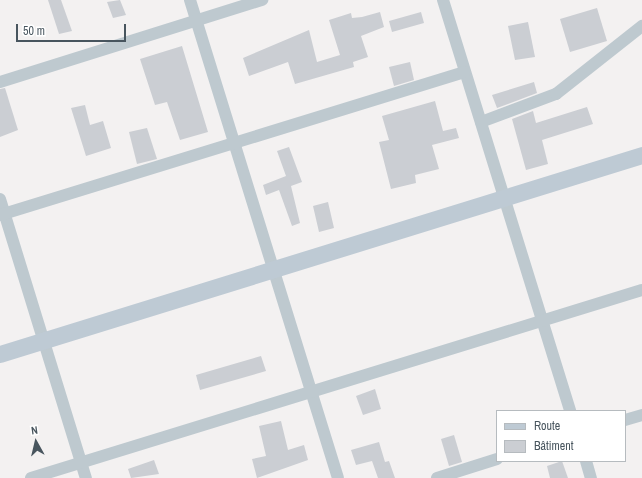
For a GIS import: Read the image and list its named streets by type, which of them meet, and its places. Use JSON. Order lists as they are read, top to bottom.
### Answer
{
  "legend": ["Route", "Bâtiment"],
  "scale_bar": "50 m",
  "north": "top"
}
